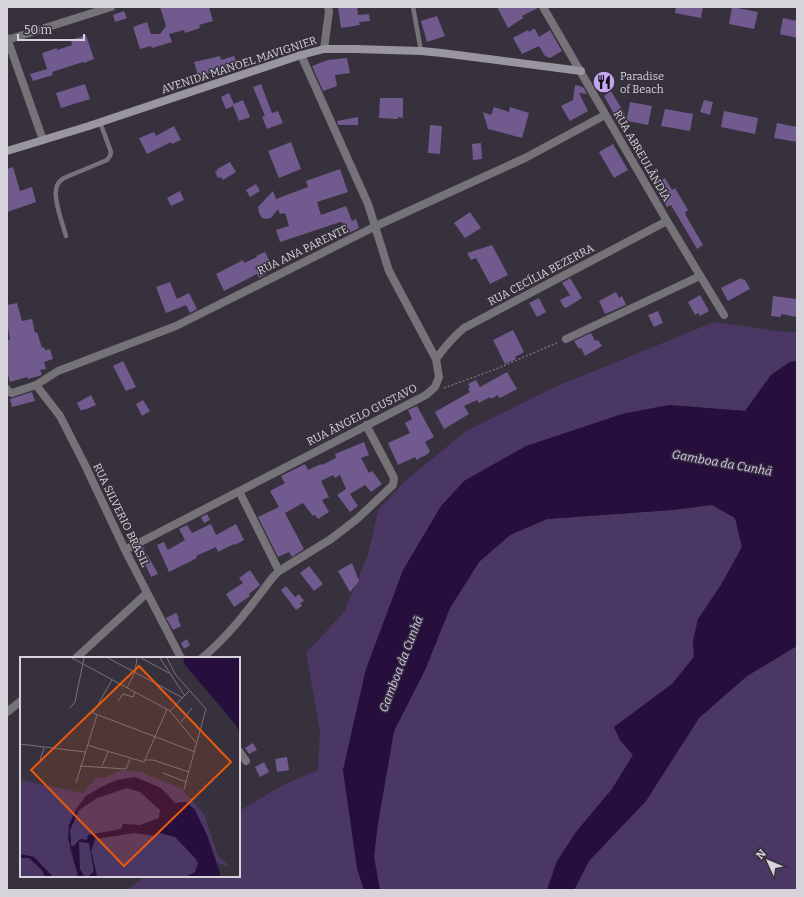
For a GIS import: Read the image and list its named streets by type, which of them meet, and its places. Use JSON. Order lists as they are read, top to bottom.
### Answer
{
  "streets": {
    "street": [
      "AVENIDA MANOEL MAVIGNIER",
      "RUA ABREULÂNDIA",
      "RUA ANA PARENTE",
      "RUA CECÍLIA BEZERRA",
      "RUA ÂNGELO GUSTAVO",
      "RUA SILVERIO BRASIL"
    ]
  },
  "crossings": [
    ["AVENIDA MANOEL MAVIGNIER", "RUA ABREULÂNDIA"],
    ["AVENIDA MANOEL MAVIGNIER", "RUA ÂNGELO GUSTAVO"],
    ["RUA ABREULÂNDIA", "RUA ANA PARENTE"],
    ["RUA ABREULÂNDIA", "RUA CECÍLIA BEZERRA"],
    ["RUA ANA PARENTE", "RUA ÂNGELO GUSTAVO"],
    ["RUA ANA PARENTE", "RUA SILVERIO BRASIL"],
    ["RUA CECÍLIA BEZERRA", "RUA ÂNGELO GUSTAVO"],
    ["RUA ÂNGELO GUSTAVO", "RUA SILVERIO BRASIL"]
  ],
  "water": ["Gamboa da Cunhã"],
  "places": {
    "restaurant": ["Paradise of Beach"]
  },
  "scale_bar": "50 m",
  "north": "top left"
}
